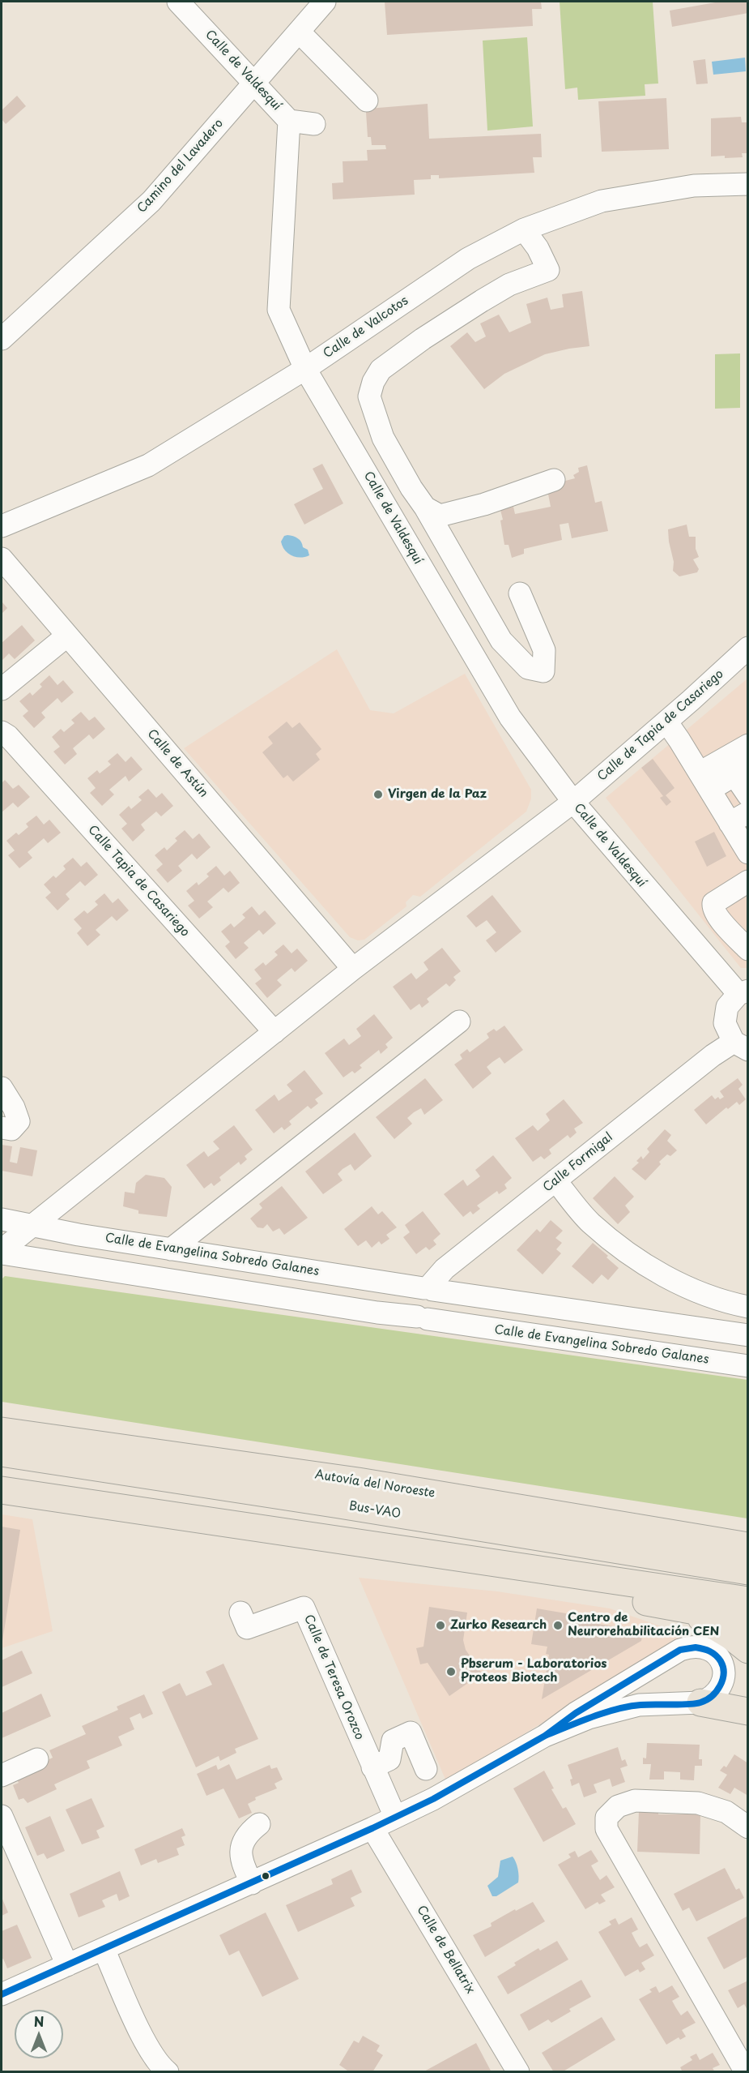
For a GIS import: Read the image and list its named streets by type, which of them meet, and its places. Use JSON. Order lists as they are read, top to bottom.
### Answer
{
  "streets": {
    "highway": ["Autovía del Noroeste", "Bus-VAO"],
    "street": [
      "Calle de Valdesquí",
      "Camino del Lavadero",
      "Calle de Valcotos",
      "Calle de Tapia de Casariego",
      "Calle de Astún",
      "Calle Tapia de Casariego",
      "Calle Formigal",
      "Calle de Evangelina Sobredo Galanes",
      "Calle de Teresa Orozco",
      "Calle de Bellatrix"
    ]
  },
  "crossings": [
    ["Calle de Valdesquí", "Camino del Lavadero"],
    ["Calle de Valdesquí", "Calle de Valcotos"],
    ["Calle de Valdesquí", "Calle de Tapia de Casariego"],
    ["Calle Formigal", "Calle de Evangelina Sobredo Galanes"]
  ],
  "places": [
    "Virgen de la Paz",
    "Zurko Research",
    "Centro de Neurorehabilitación CEN",
    "Pbserum - Laboratorios Proteos Biotech"
  ],
  "north": "top"
}
